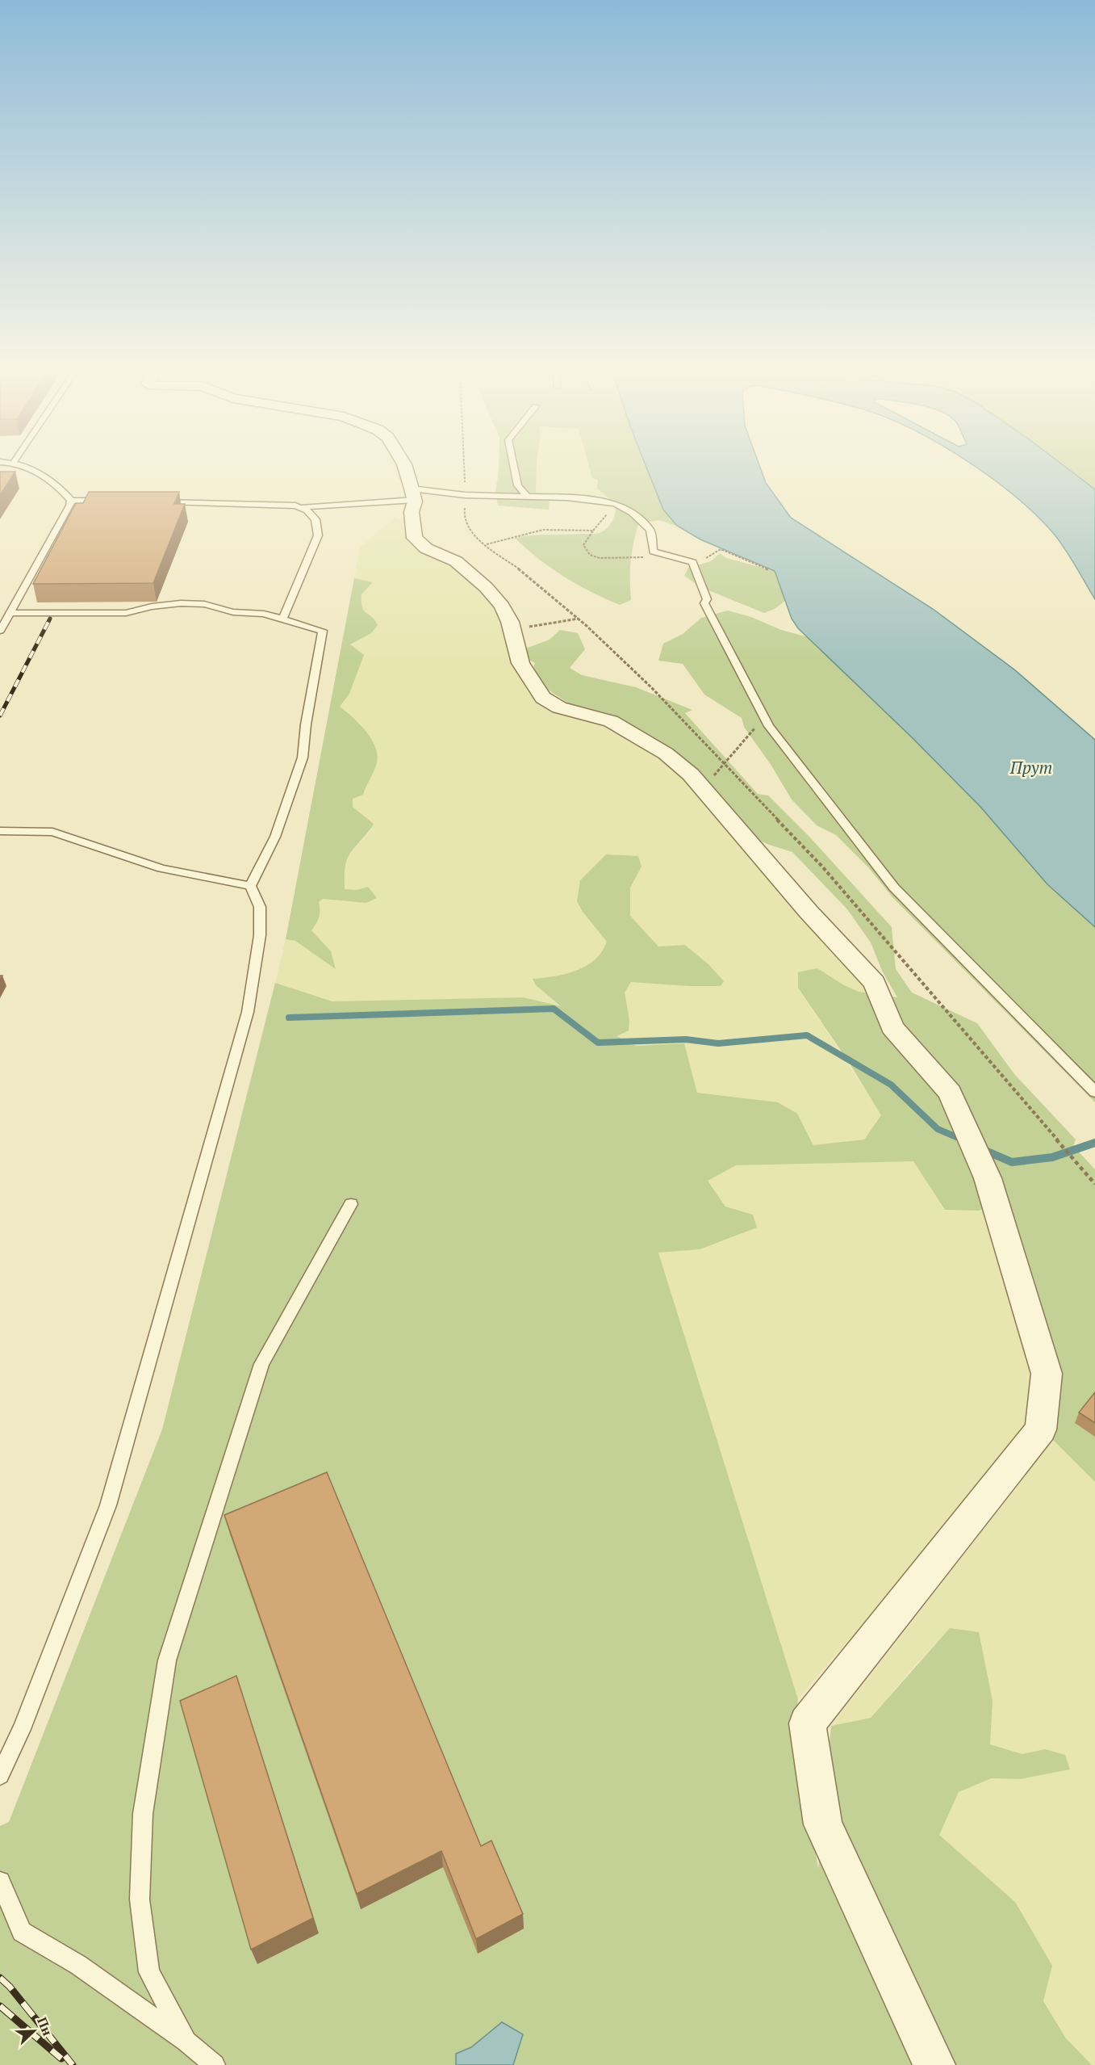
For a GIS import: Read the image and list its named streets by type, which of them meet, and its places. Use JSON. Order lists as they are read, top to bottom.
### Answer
{
  "water": ["Прут"],
  "north": "top right"
}
